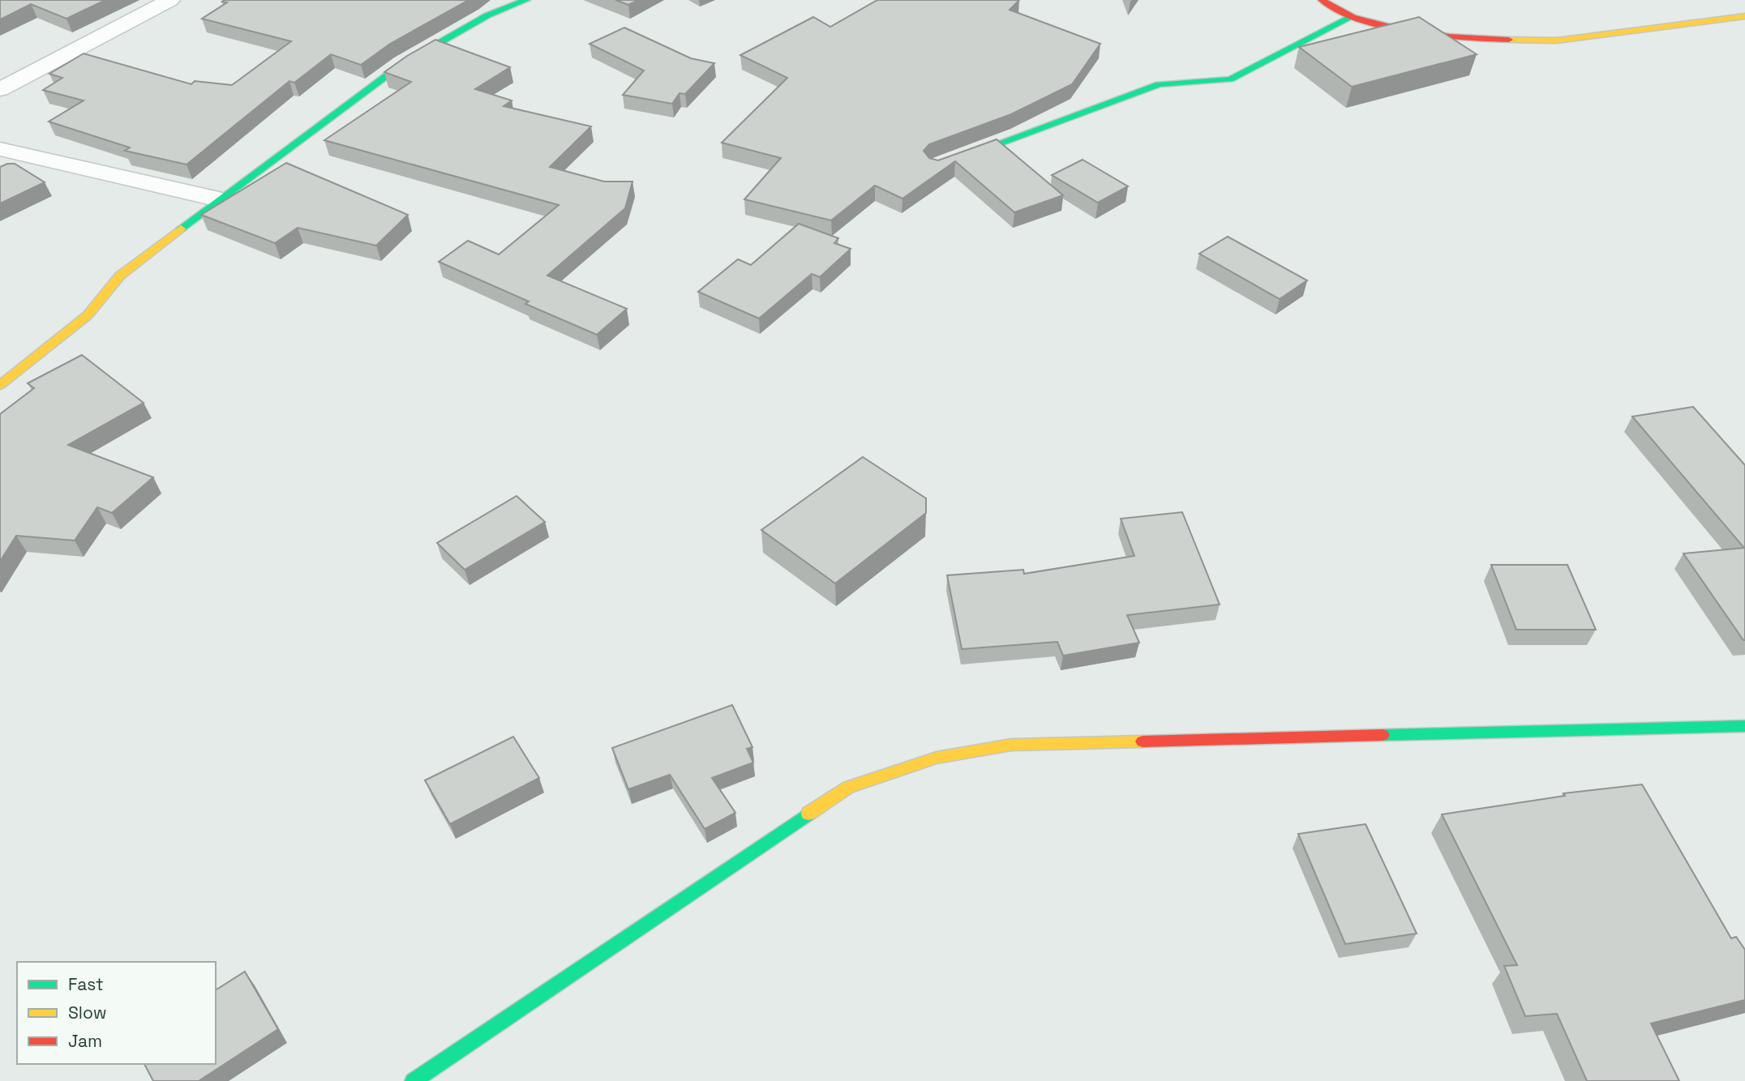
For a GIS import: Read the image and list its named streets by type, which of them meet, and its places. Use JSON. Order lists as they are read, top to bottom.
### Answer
{
  "legend": ["Fast", "Slow", "Jam"]
}
